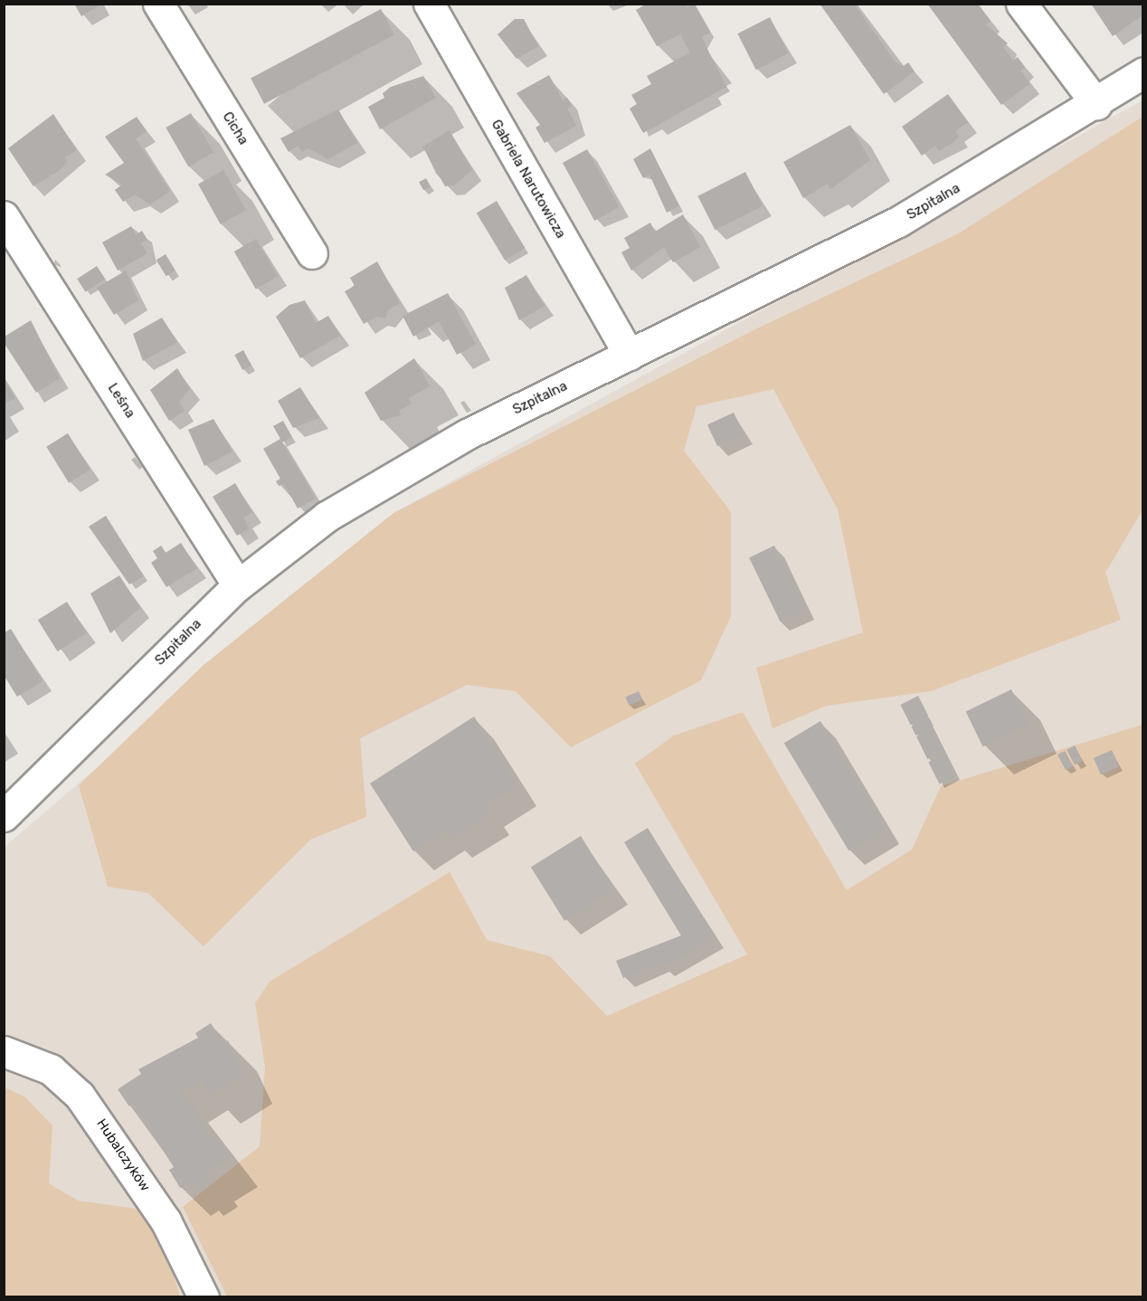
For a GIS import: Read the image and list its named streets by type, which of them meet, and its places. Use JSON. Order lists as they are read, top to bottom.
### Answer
{
  "streets": {
    "street": [
      "Cicha",
      "Gabriela Narutowicza",
      "Szpitalna",
      "Leśna",
      "Hubalczyków"
    ]
  },
  "crossings": [
    ["Gabriela Narutowicza", "Szpitalna"],
    ["Szpitalna", "Leśna"]
  ]
}
